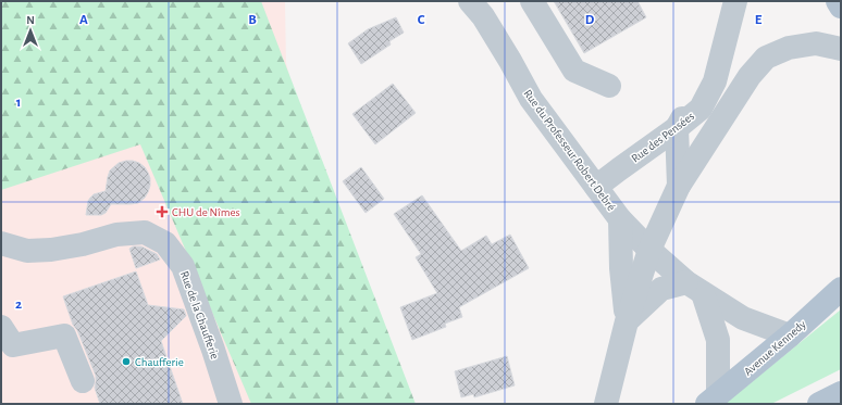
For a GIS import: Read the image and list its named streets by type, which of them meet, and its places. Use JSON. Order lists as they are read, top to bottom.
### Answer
{
  "streets": {
    "main road": ["Avenue Kennedy"],
    "street": ["Rue des Pensées", "Rue du Professeur Robert Debré", "Rue de la Chaufferie"]
  },
  "crossings": [
    ["Rue des Pensées", "Rue du Professeur Robert Debré"],
    ["Rue du Professeur Robert Debré", "Avenue Kennedy"]
  ],
  "places": {
    "health": ["CHU de Nîmes"],
    "other": ["Chaufferie"]
  },
  "north": "top",
  "grid": {
    "columns": [
      "A",
      "B",
      "C",
      "D",
      "E"
    ],
    "rows": ["1", "2"]
  }
}
